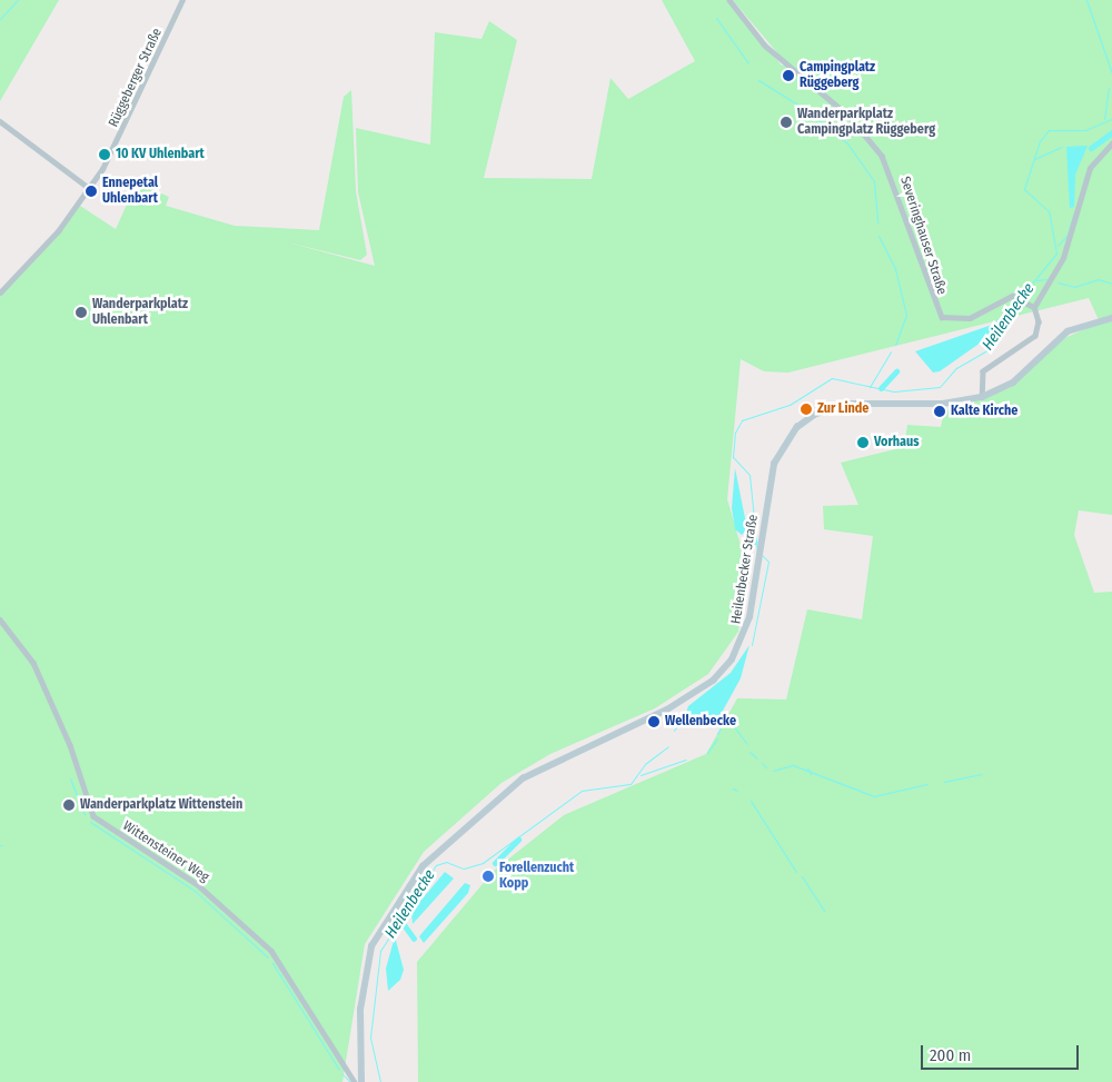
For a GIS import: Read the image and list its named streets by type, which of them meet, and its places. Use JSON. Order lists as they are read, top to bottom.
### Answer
{
  "streets": {
    "main road": ["Heilenbecker Straße"],
    "street": ["Rüggeberger Straße", "Severinghauser Straße", "Wittensteiner Weg"]
  },
  "water": ["Heilenbecke"],
  "places": [
    "Campingplatz Rüggeberg",
    "Wanderparkplatz Campingplatz Rüggeberg",
    "10 KV Uhlenbart",
    "Ennepetal Uhlenbart",
    "Wanderparkplatz Uhlenbart",
    "Zur Linde",
    "Kalte Kirche",
    "Vorhaus",
    "Wellenbecke",
    "Wanderparkplatz Wittenstein",
    "Forellenzucht Kopp"
  ],
  "scale_bar": "200 m"
}
